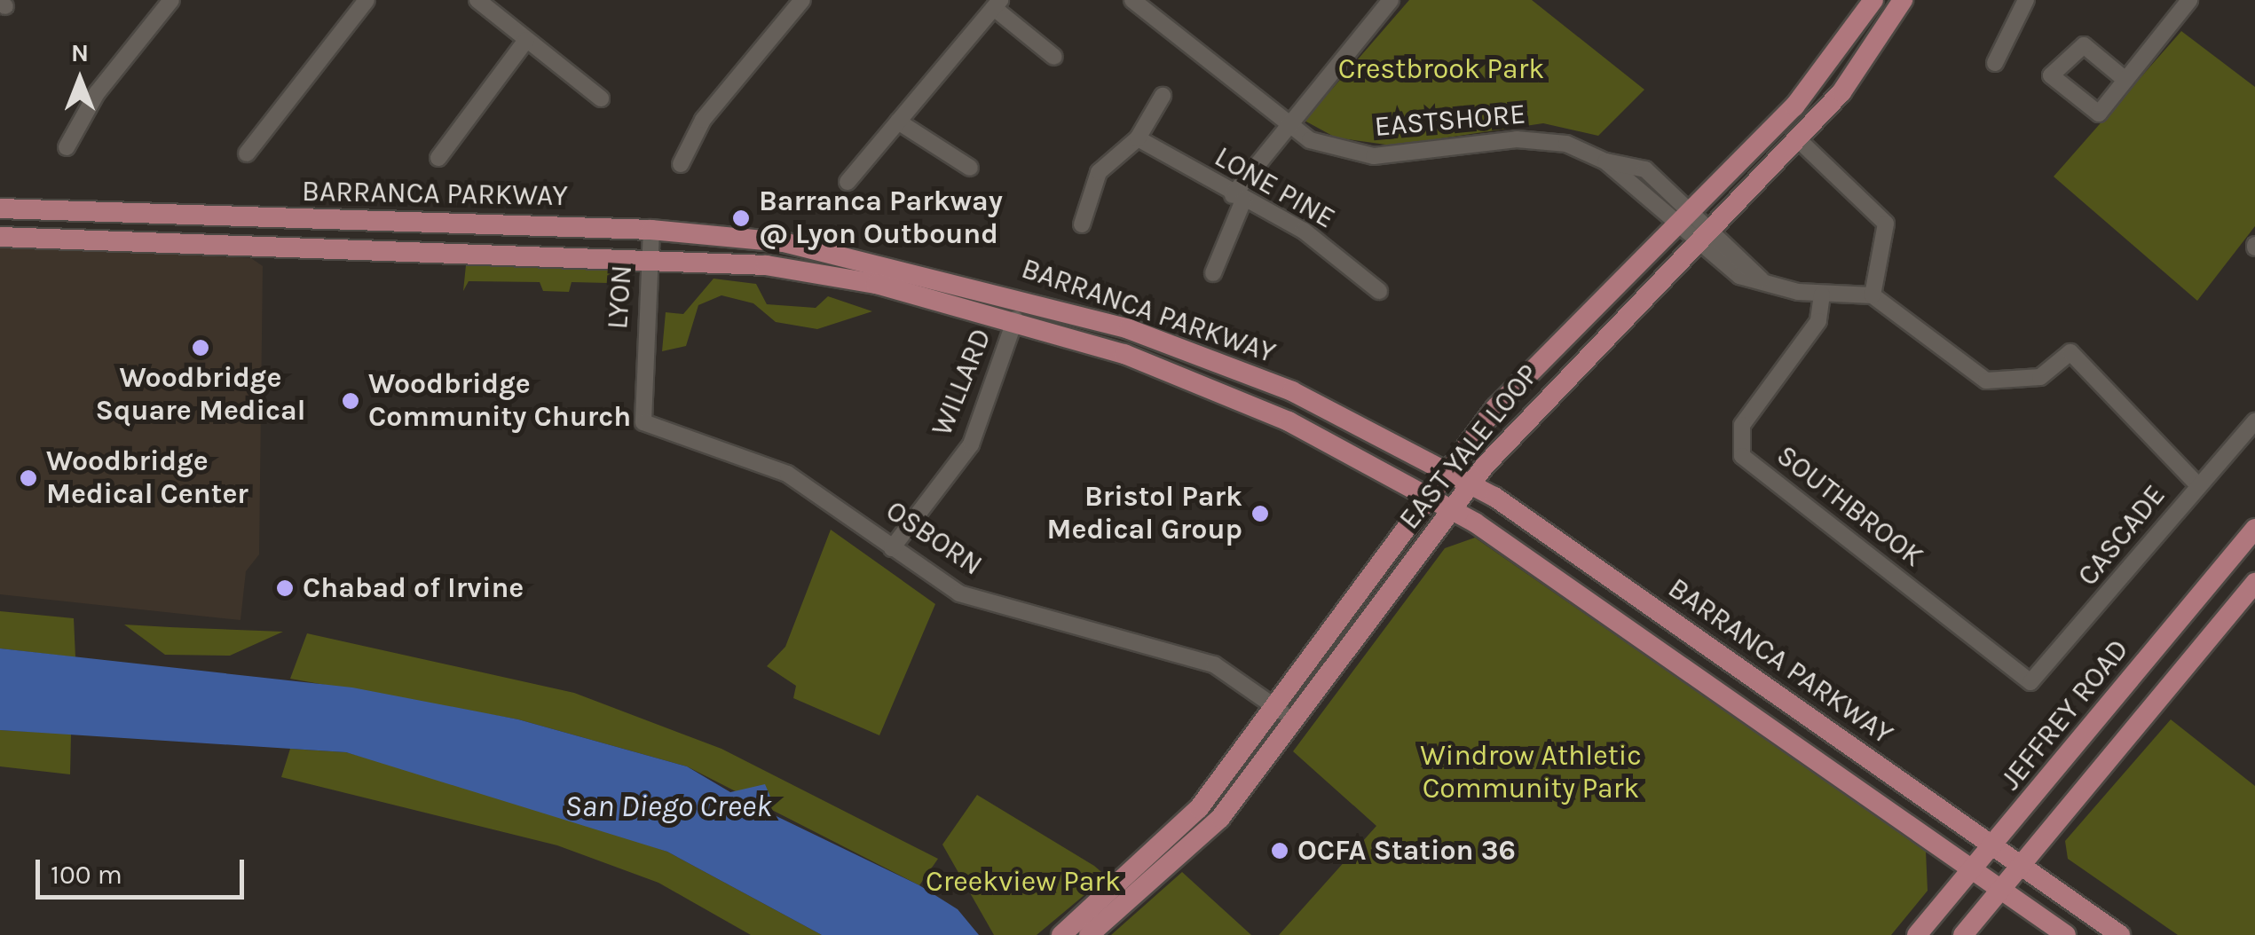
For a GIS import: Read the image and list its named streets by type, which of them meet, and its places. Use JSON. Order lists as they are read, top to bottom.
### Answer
{
  "streets": {
    "main road": ["BARRANCA PARKWAY", "EAST YALE LOOP", "JEFFREY ROAD"],
    "street": [
      "EASTSHORE",
      "LONE PINE",
      "LYON",
      "WILLARD",
      "SOUTHBROOK",
      "CASCADE",
      "OSBORN"
    ]
  },
  "crossings": [
    ["EASTSHORE", "EAST YALE LOOP"],
    ["EASTSHORE", "SOUTHBROOK"],
    ["BARRANCA PARKWAY", "LYON"],
    ["BARRANCA PARKWAY", "WILLARD"],
    ["BARRANCA PARKWAY", "EAST YALE LOOP"],
    ["BARRANCA PARKWAY", "JEFFREY ROAD"],
    ["LYON", "OSBORN"],
    ["WILLARD", "OSBORN"],
    ["EAST YALE LOOP", "OSBORN"],
    ["SOUTHBROOK", "CASCADE"]
  ],
  "water": ["San Diego Creek"],
  "parks": ["Crestbrook Park", "Windrow Athletic Community Park", "Creekview Park"],
  "places": [
    "Barranca Parkway @ Lyon Outbound",
    "Woodbridge Square Medical",
    "Woodbridge Community Church",
    "Woodbridge Medical Center",
    "Bristol Park Medical Group",
    "Chabad of Irvine",
    "OCFA Station 36"
  ],
  "scale_bar": "100 m",
  "north": "top"
}
